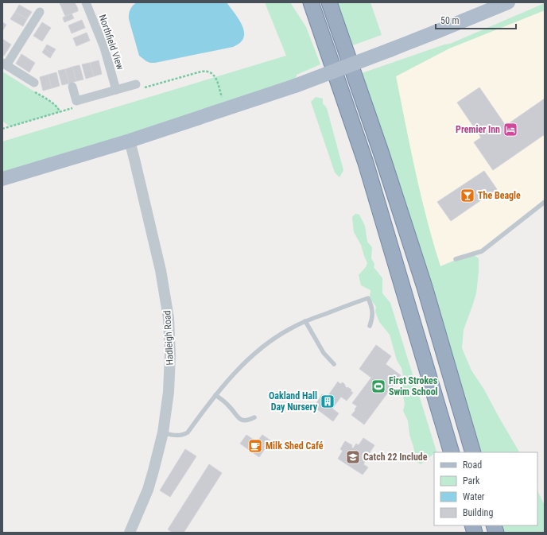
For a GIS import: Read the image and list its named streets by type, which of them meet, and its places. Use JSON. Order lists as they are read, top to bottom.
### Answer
{
  "streets": {
    "street": ["Northfield View", "Hadleigh Road"]
  },
  "places": {
    "hotel": ["Premier Inn"],
    "bar": ["The Beagle"],
    "sports": ["First Strokes Swim School"],
    "building": ["Oakland Hall Day Nursery"],
    "cafe": ["Milk Shed Café"],
    "school or university": ["Catch 22 Include"]
  },
  "legend": [
    "Road",
    "Park",
    "Water",
    "Building"
  ],
  "scale_bar": "50 m"
}
